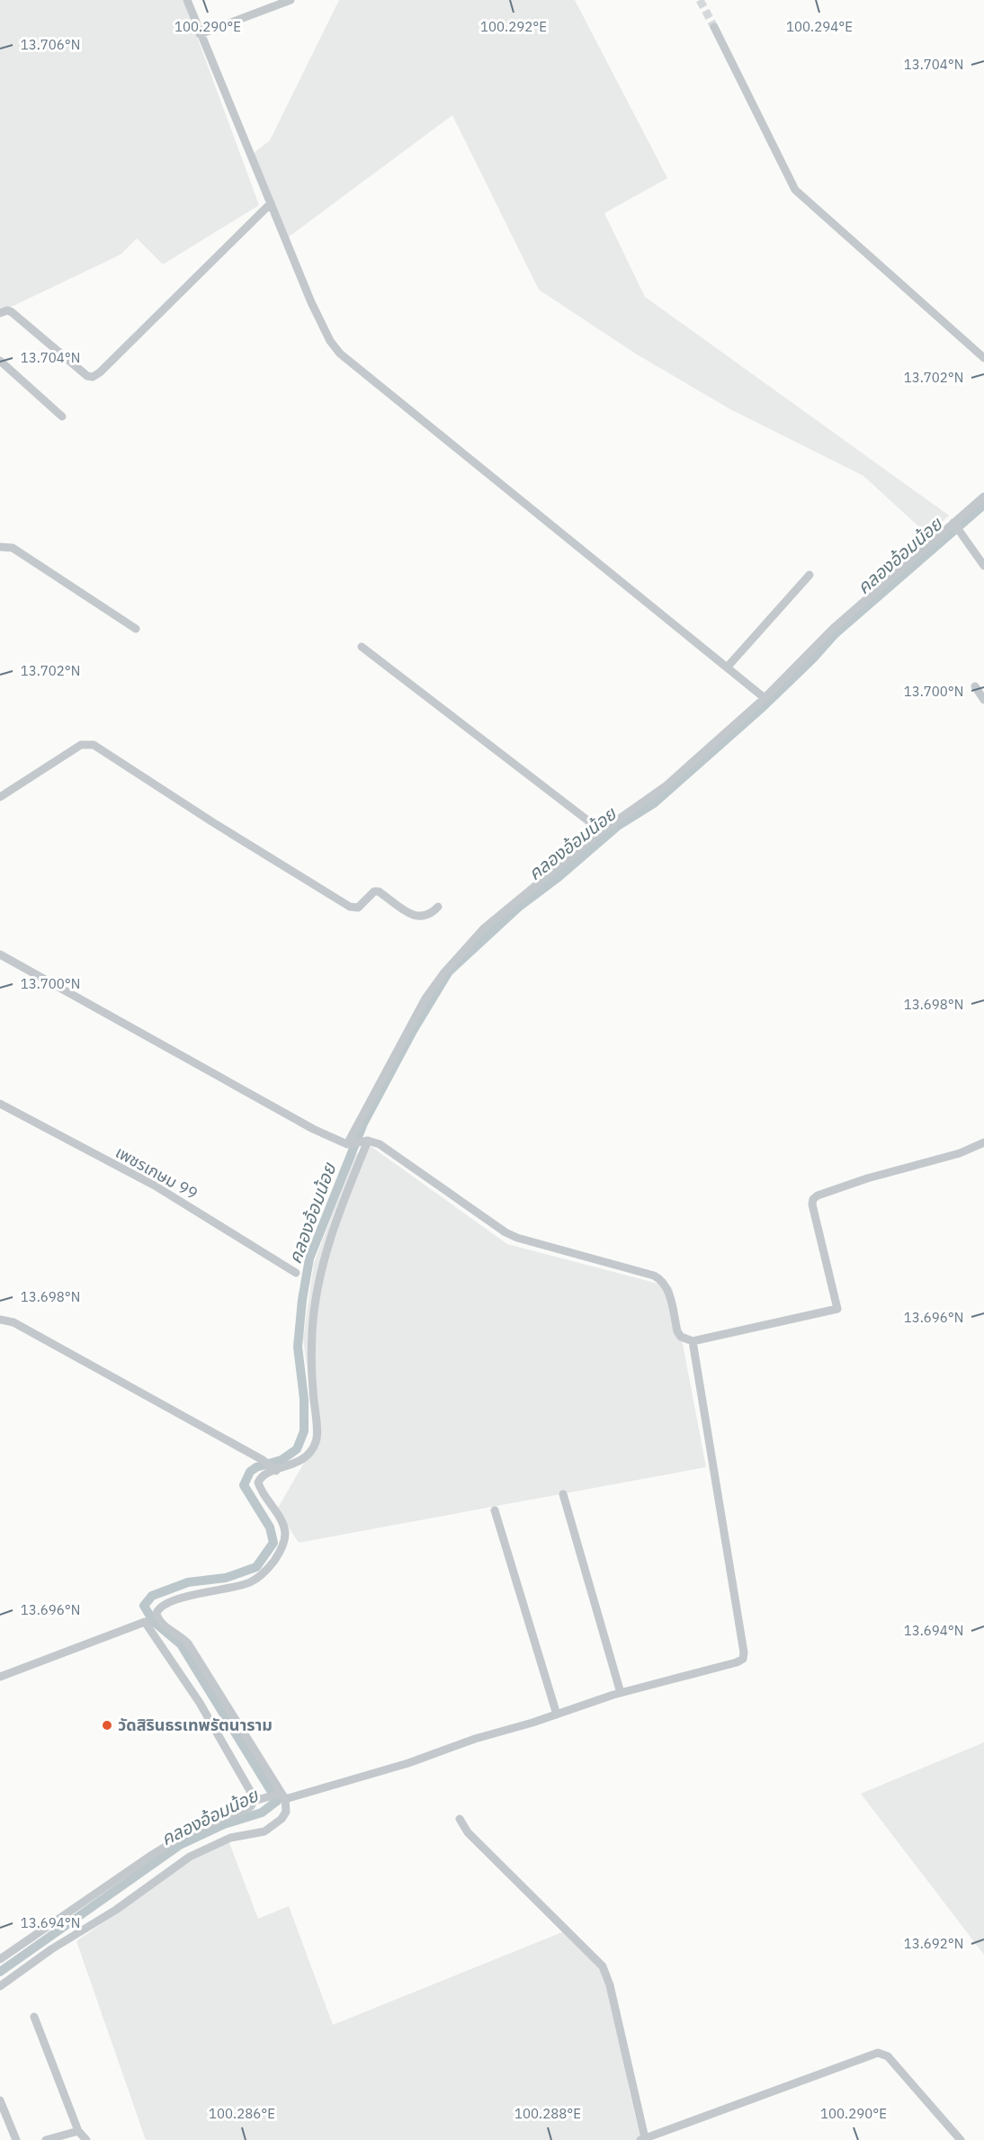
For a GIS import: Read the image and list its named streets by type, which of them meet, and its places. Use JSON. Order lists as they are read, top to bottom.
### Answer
{
  "streets": {
    "street": ["เพชรเกษม 99"]
  },
  "water": ["คลองอ้อมน้อย"],
  "places": ["วัดสิรินธรเทพรัตนาราม"],
  "coordinates": [
    "100.290°E",
    "100.292°E",
    "100.294°E",
    "13.706°N",
    "13.704°N",
    "13.702°N",
    "13.700°N",
    "13.698°N",
    "13.696°N",
    "13.694°N",
    "13.692°N",
    "100.286°E",
    "100.288°E"
  ]
}
